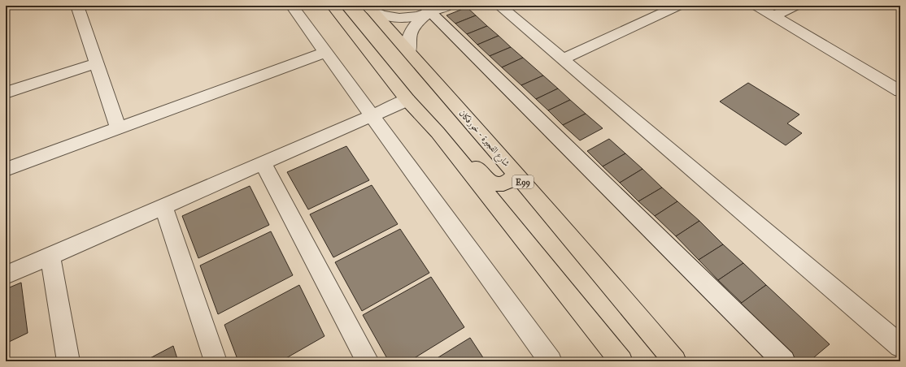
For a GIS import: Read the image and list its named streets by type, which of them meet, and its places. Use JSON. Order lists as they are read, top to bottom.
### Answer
{
  "streets": {
    "highway": ["شارع الفجيرة - خورفكان", "E99"]
  }
}
